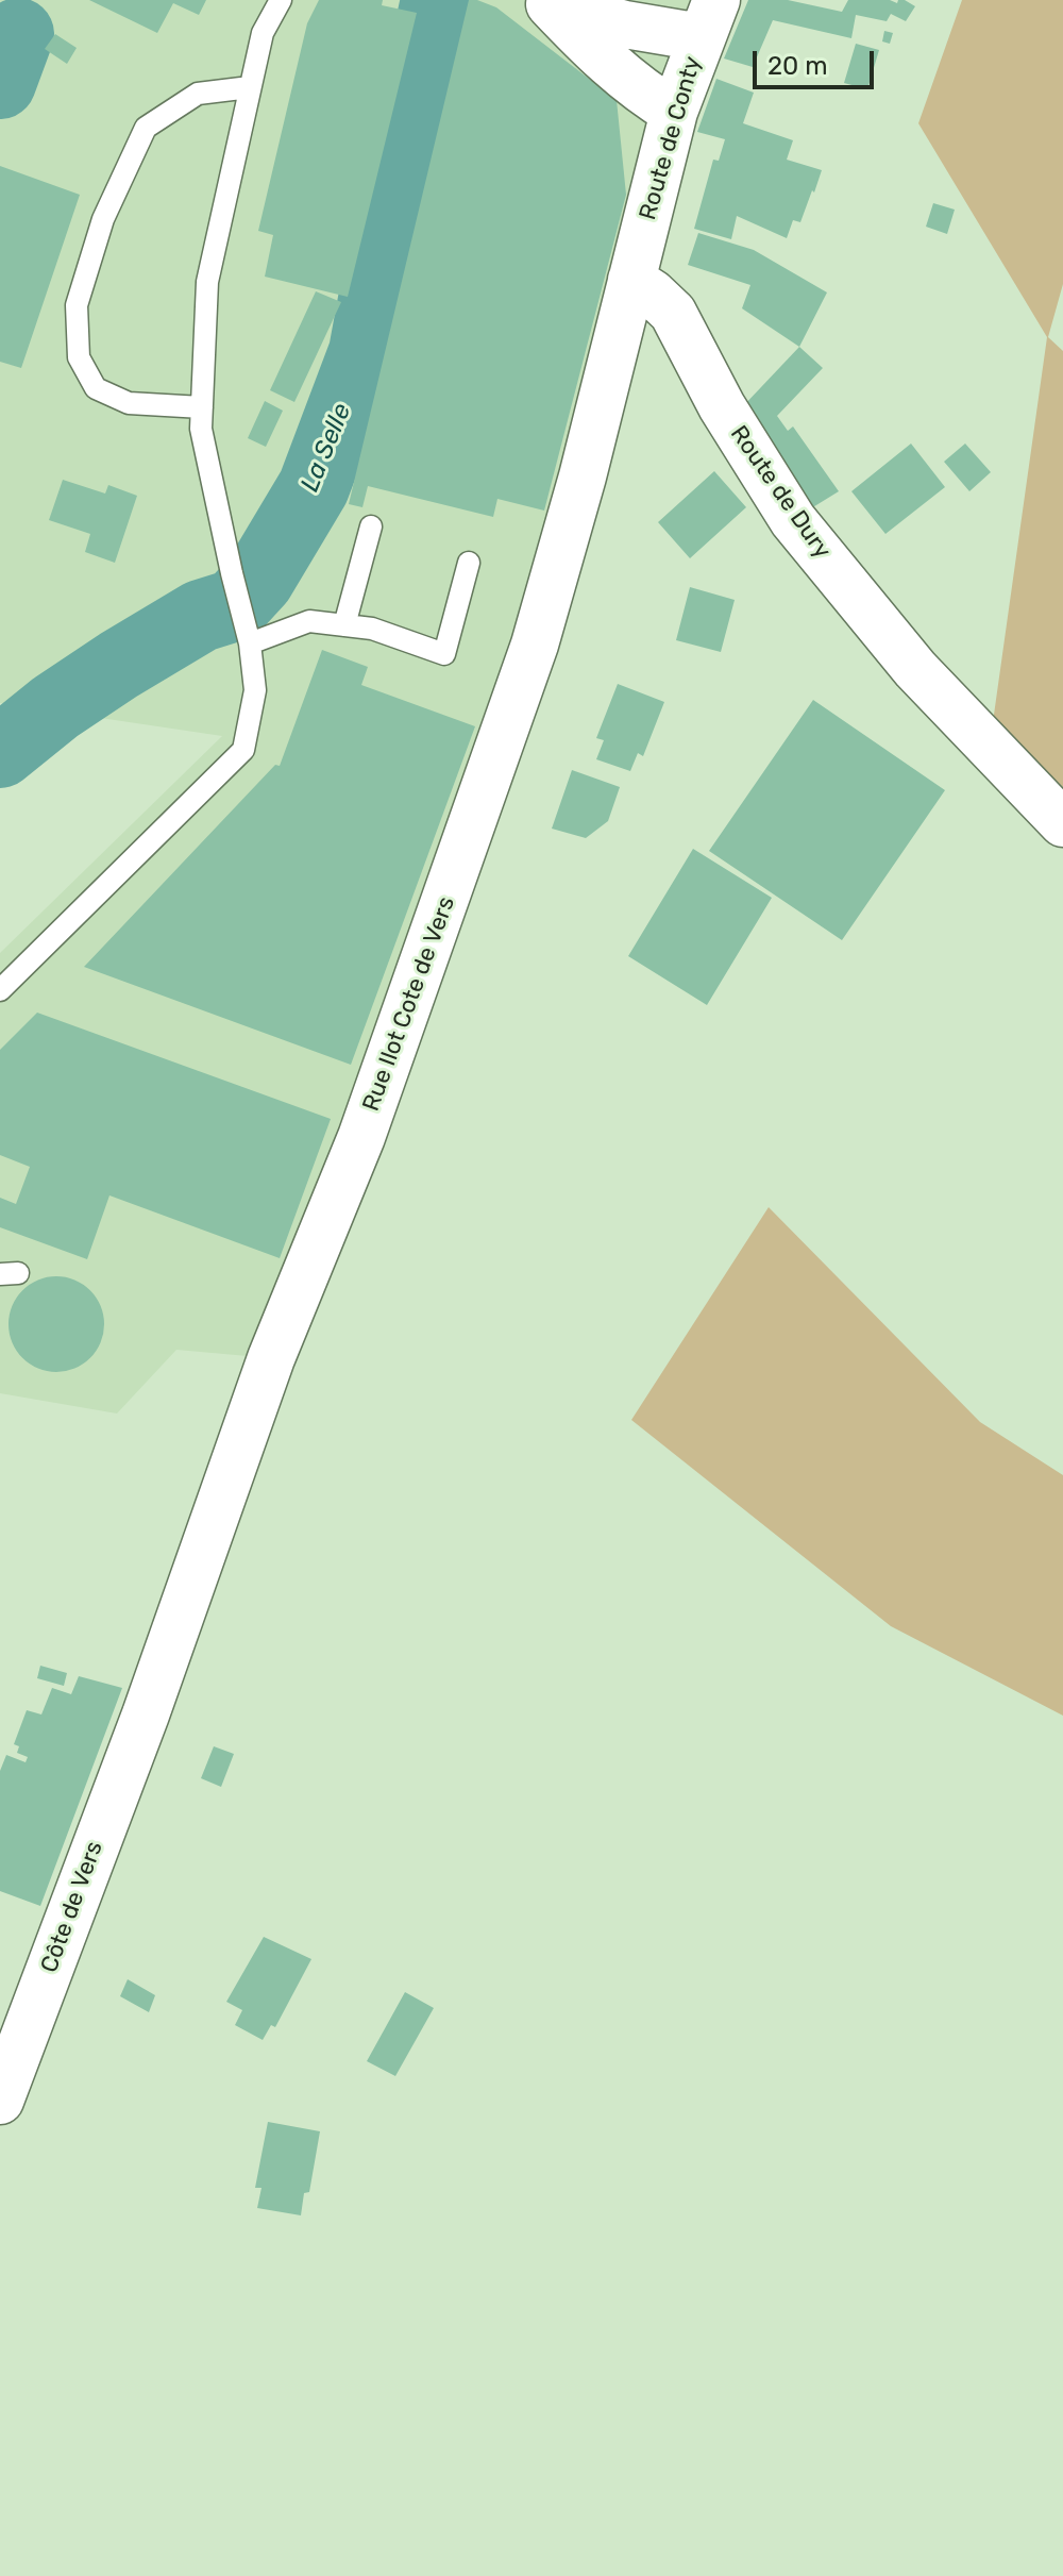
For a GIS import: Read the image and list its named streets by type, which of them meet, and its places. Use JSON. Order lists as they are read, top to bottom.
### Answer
{
  "streets": {
    "street": [
      "Route de Conty",
      "Route de Dury",
      "Rue Ilot Cote de Vers",
      "Côte de Vers"
    ]
  },
  "crossings": [
    ["Route de Conty", "Route de Dury"],
    ["Route de Conty", "Rue Ilot Cote de Vers"],
    ["Route de Dury", "Rue Ilot Cote de Vers"],
    ["Rue Ilot Cote de Vers", "Côte de Vers"]
  ],
  "water": ["La Selle"],
  "scale_bar": "20 m"
}
